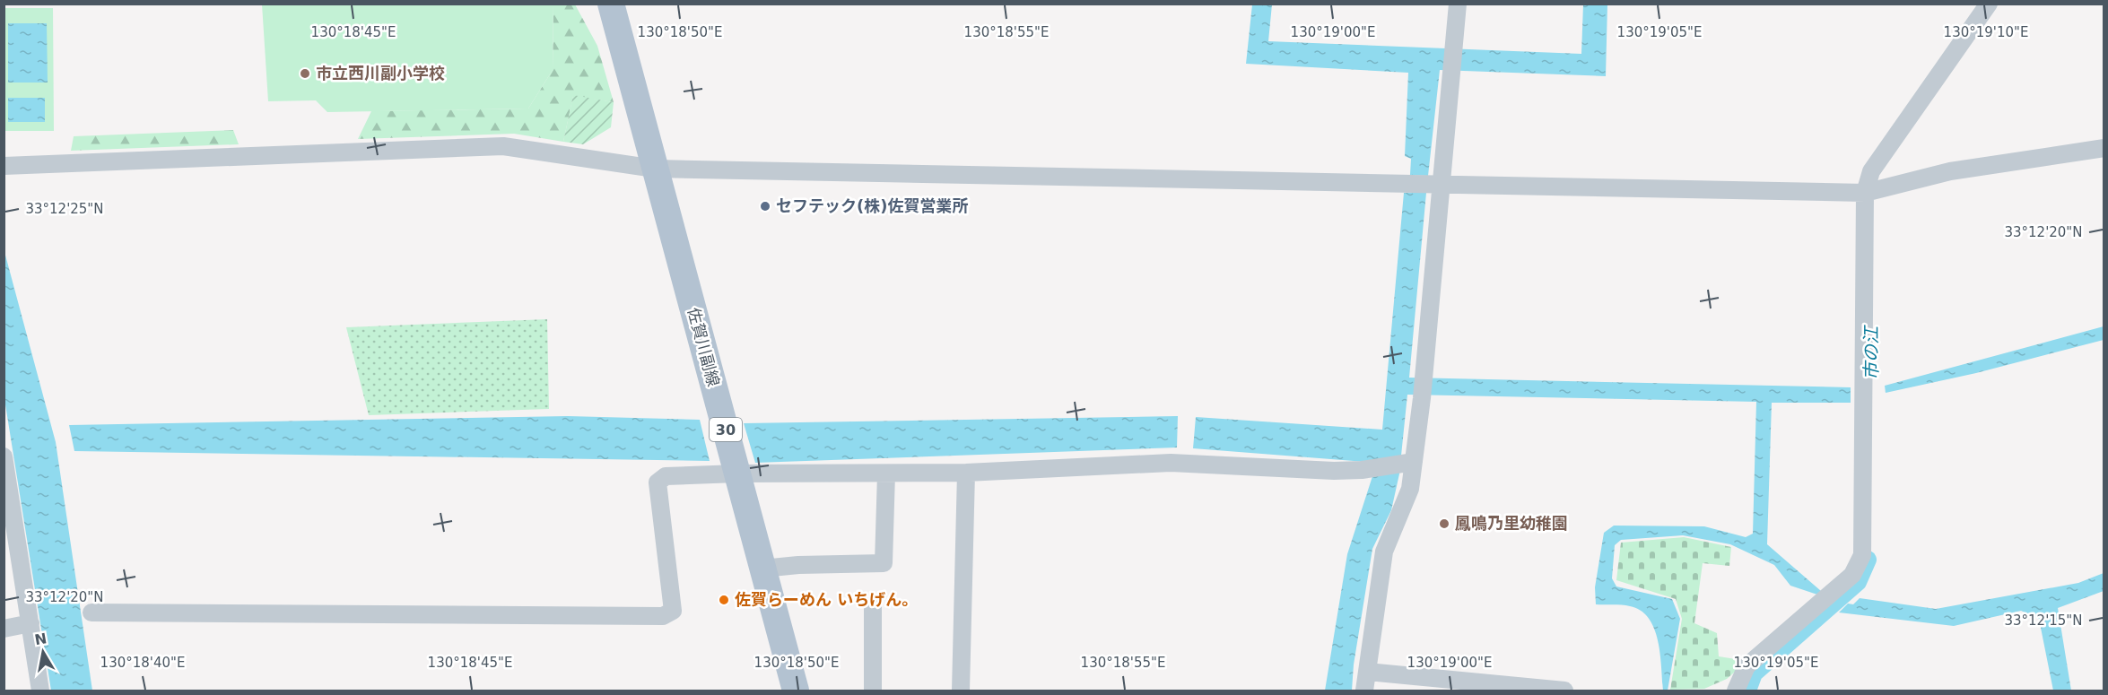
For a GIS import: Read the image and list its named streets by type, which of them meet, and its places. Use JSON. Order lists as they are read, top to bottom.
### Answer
{
  "streets": {
    "main road": ["佐賀川副線", "30"]
  },
  "water": ["市の江"],
  "places": [
    "市立西川副小学校",
    "セフテック(株)佐賀営業所",
    "鳳鳴乃里幼稚園",
    "佐賀らーめん いちげん。"
  ],
  "north": "top",
  "coordinates": [
    "130°18'45\"E",
    "130°18'50\"E",
    "130°18'55\"E",
    "130°19'00\"E",
    "130°19'05\"E",
    "130°19'10\"E",
    "33°12'25\"N",
    "33°12'20\"N",
    "33°12'15\"N",
    "130°18'40\"E"
  ]
}
